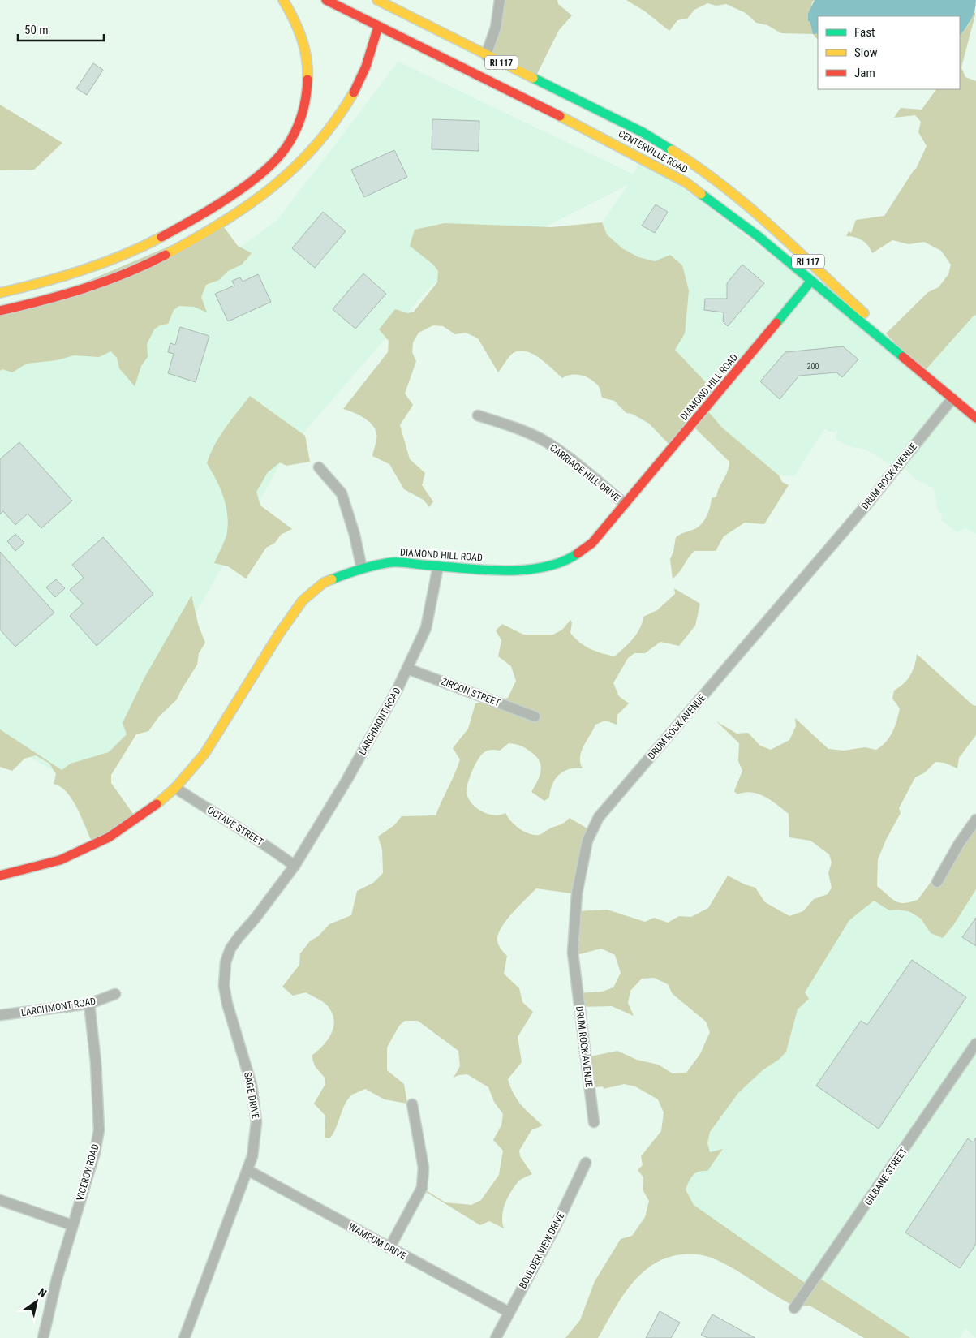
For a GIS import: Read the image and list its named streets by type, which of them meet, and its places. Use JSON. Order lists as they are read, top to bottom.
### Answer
{
  "streets": {
    "main road": ["RI 117", "CENTERVILLE ROAD", "DIAMOND HILL ROAD"],
    "street": [
      "CARRIAGE HILL DRIVE",
      "DRUM ROCK AVENUE",
      "ZIRCON STREET",
      "LARCHMONT ROAD",
      "OCTAVE STREET",
      "SAGE DRIVE",
      "VICEROY ROAD",
      "GILBANE STREET",
      "WAMPUM DRIVE",
      "BOULDER VIEW DRIVE"
    ]
  },
  "crossings": [
    ["CENTERVILLE ROAD", "DIAMOND HILL ROAD"],
    ["CENTERVILLE ROAD", "DRUM ROCK AVENUE"],
    ["DIAMOND HILL ROAD", "CARRIAGE HILL DRIVE"],
    ["DIAMOND HILL ROAD", "LARCHMONT ROAD"],
    ["DIAMOND HILL ROAD", "OCTAVE STREET"],
    ["ZIRCON STREET", "LARCHMONT ROAD"],
    ["LARCHMONT ROAD", "OCTAVE STREET"],
    ["LARCHMONT ROAD", "SAGE DRIVE"],
    ["LARCHMONT ROAD", "VICEROY ROAD"],
    ["OCTAVE STREET", "SAGE DRIVE"],
    ["SAGE DRIVE", "WAMPUM DRIVE"],
    ["WAMPUM DRIVE", "BOULDER VIEW DRIVE"]
  ],
  "house_numbers": ["200"],
  "legend": ["Fast", "Slow", "Jam"],
  "scale_bar": "50 m",
  "north": "top right"
}
